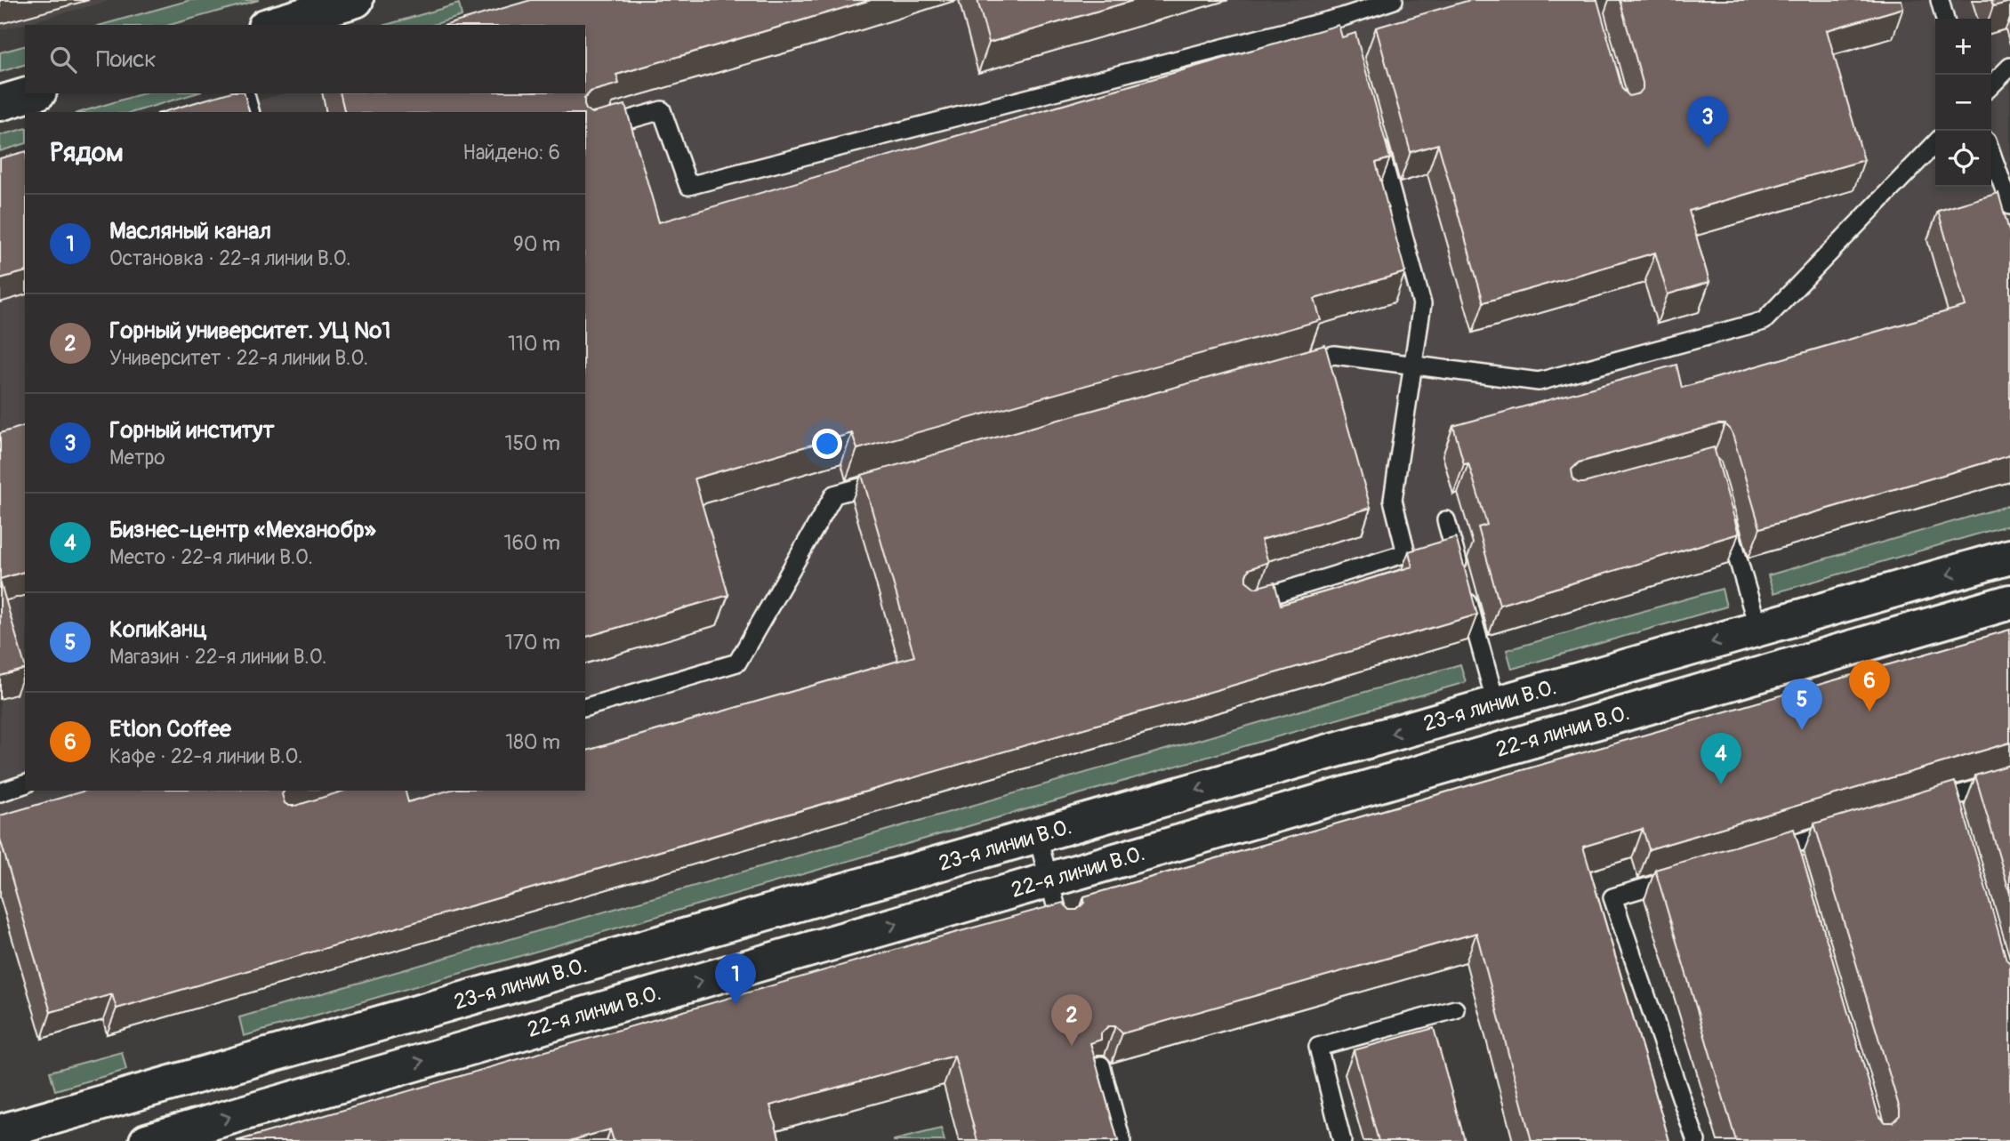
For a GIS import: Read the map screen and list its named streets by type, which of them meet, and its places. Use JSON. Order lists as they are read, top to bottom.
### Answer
{
  "streets": {
    "street": ["23-я линии В.О.", "22-я линии В.О."]
  },
  "one_way": ["23-я линии В.О.", "22-я линии В.О."],
  "page": {
    "map_buttons": ["+", "−"],
    "search": "Поиск",
    "pins": [
      "3",
      "6",
      "5",
      "4",
      "1",
      "2"
    ],
    "heading": ["Рядом", "Найдено: 6"],
    "list": [
      {
        "mark": "1",
        "name": "Масляный канал",
        "note": "Остановка · 22-я линии В.О.",
        "value": "90 m"
      },
      {
        "mark": "2",
        "name": "Горный университет. УЦ №1",
        "note": "Университет · 22-я линии В.О.",
        "value": "110 m"
      },
      {
        "mark": "3",
        "name": "Горный институт",
        "note": "Метро",
        "value": "150 m"
      },
      {
        "mark": "4",
        "name": "Бизнес-центр «Механобр»",
        "note": "Место · 22-я линии В.О.",
        "value": "160 m"
      },
      {
        "mark": "5",
        "name": "КопиКанц",
        "note": "Магазин · 22-я линии В.О.",
        "value": "170 m"
      },
      {
        "mark": "6",
        "name": "Etlon Coffee",
        "note": "Кафе · 22-я линии В.О.",
        "value": "180 m"
      }
    ]
  }
}
